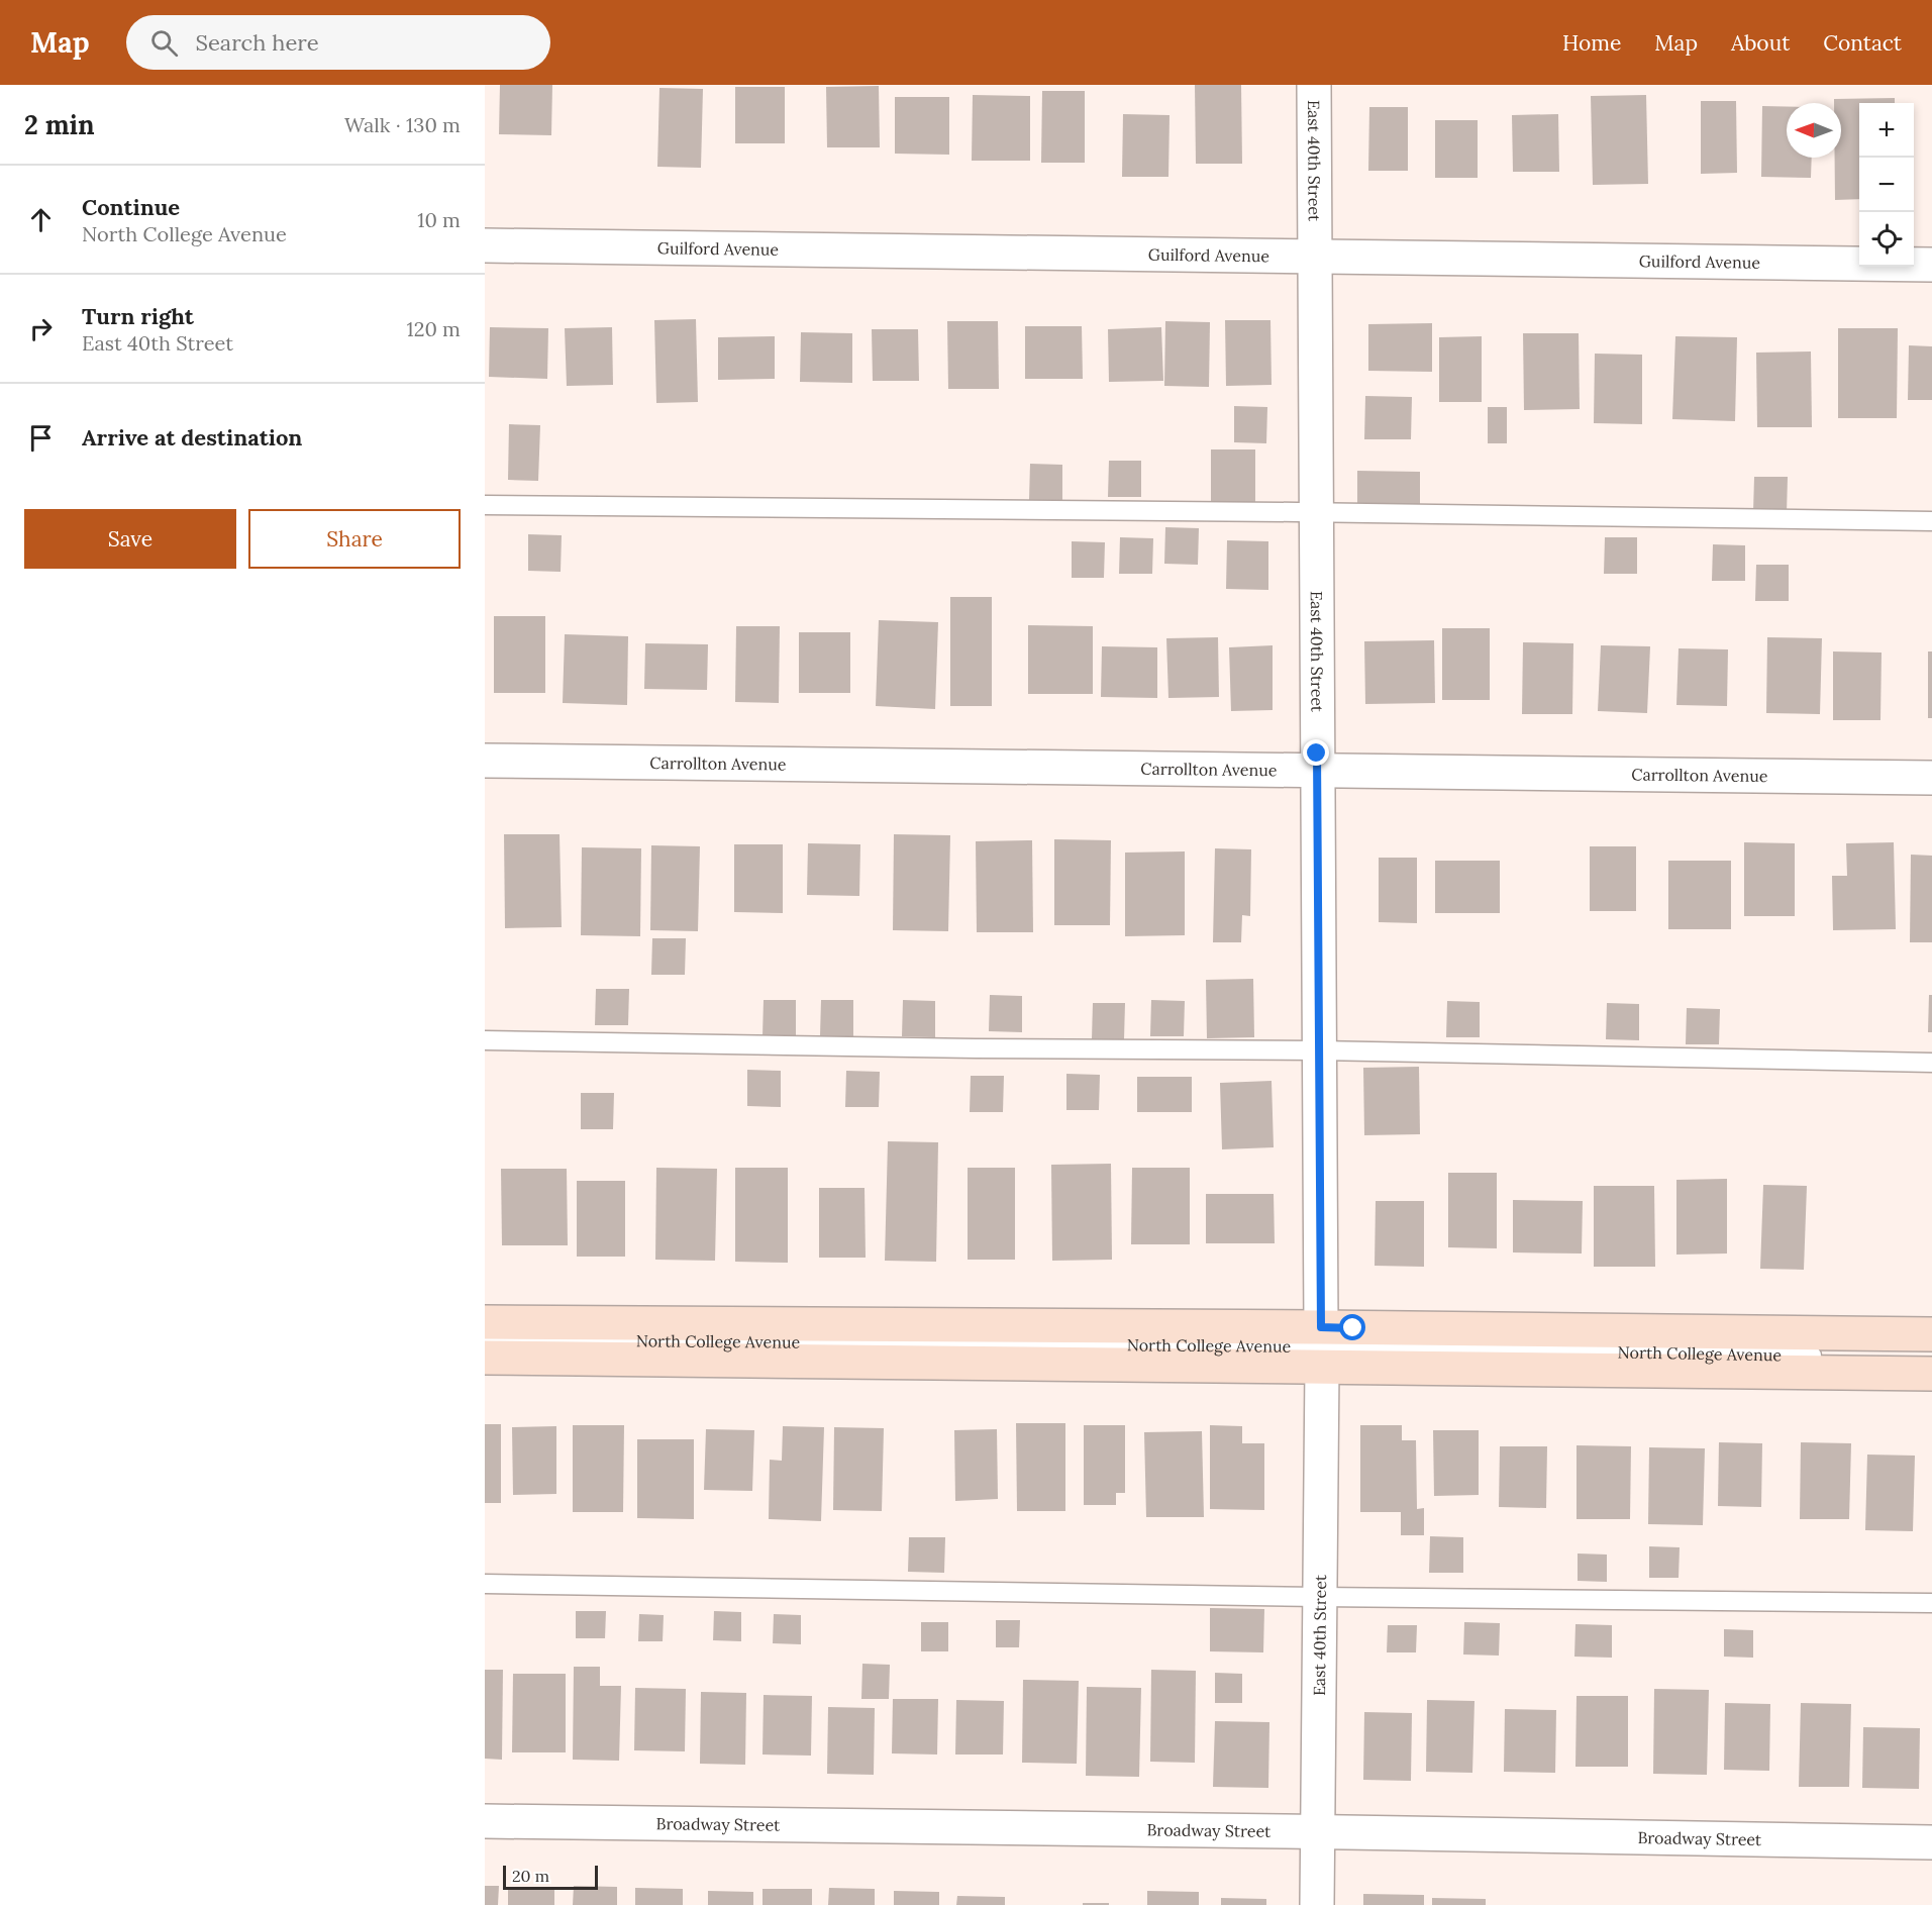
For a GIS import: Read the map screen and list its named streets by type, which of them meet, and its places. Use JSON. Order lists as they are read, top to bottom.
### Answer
{
  "streets": {
    "main road": ["North College Avenue"],
    "street": [
      "East 40th Street",
      "Guilford Avenue",
      "Carrollton Avenue",
      "Broadway Street"
    ]
  },
  "crossings": [
    ["East 40th Street", "Guilford Avenue"],
    ["East 40th Street", "Carrollton Avenue"],
    ["East 40th Street", "North College Avenue"],
    ["East 40th Street", "Broadway Street"]
  ],
  "scale_bar": "20 m",
  "north": "left",
  "page": {
    "header": "Map",
    "search": "Search here",
    "nav": [
      "Home",
      "Map",
      "About",
      "Contact"
    ],
    "heading": ["2 min", "Walk · 130 m"],
    "map_buttons": ["+", "−"],
    "list": [
      ["Continue", "North College Avenue", "10 m"],
      ["Turn right", "East 40th Street", "120 m"],
      "Arrive at destination"
    ],
    "buttons": ["Save", "Share"],
    "scale": "20 m"
  }
}
